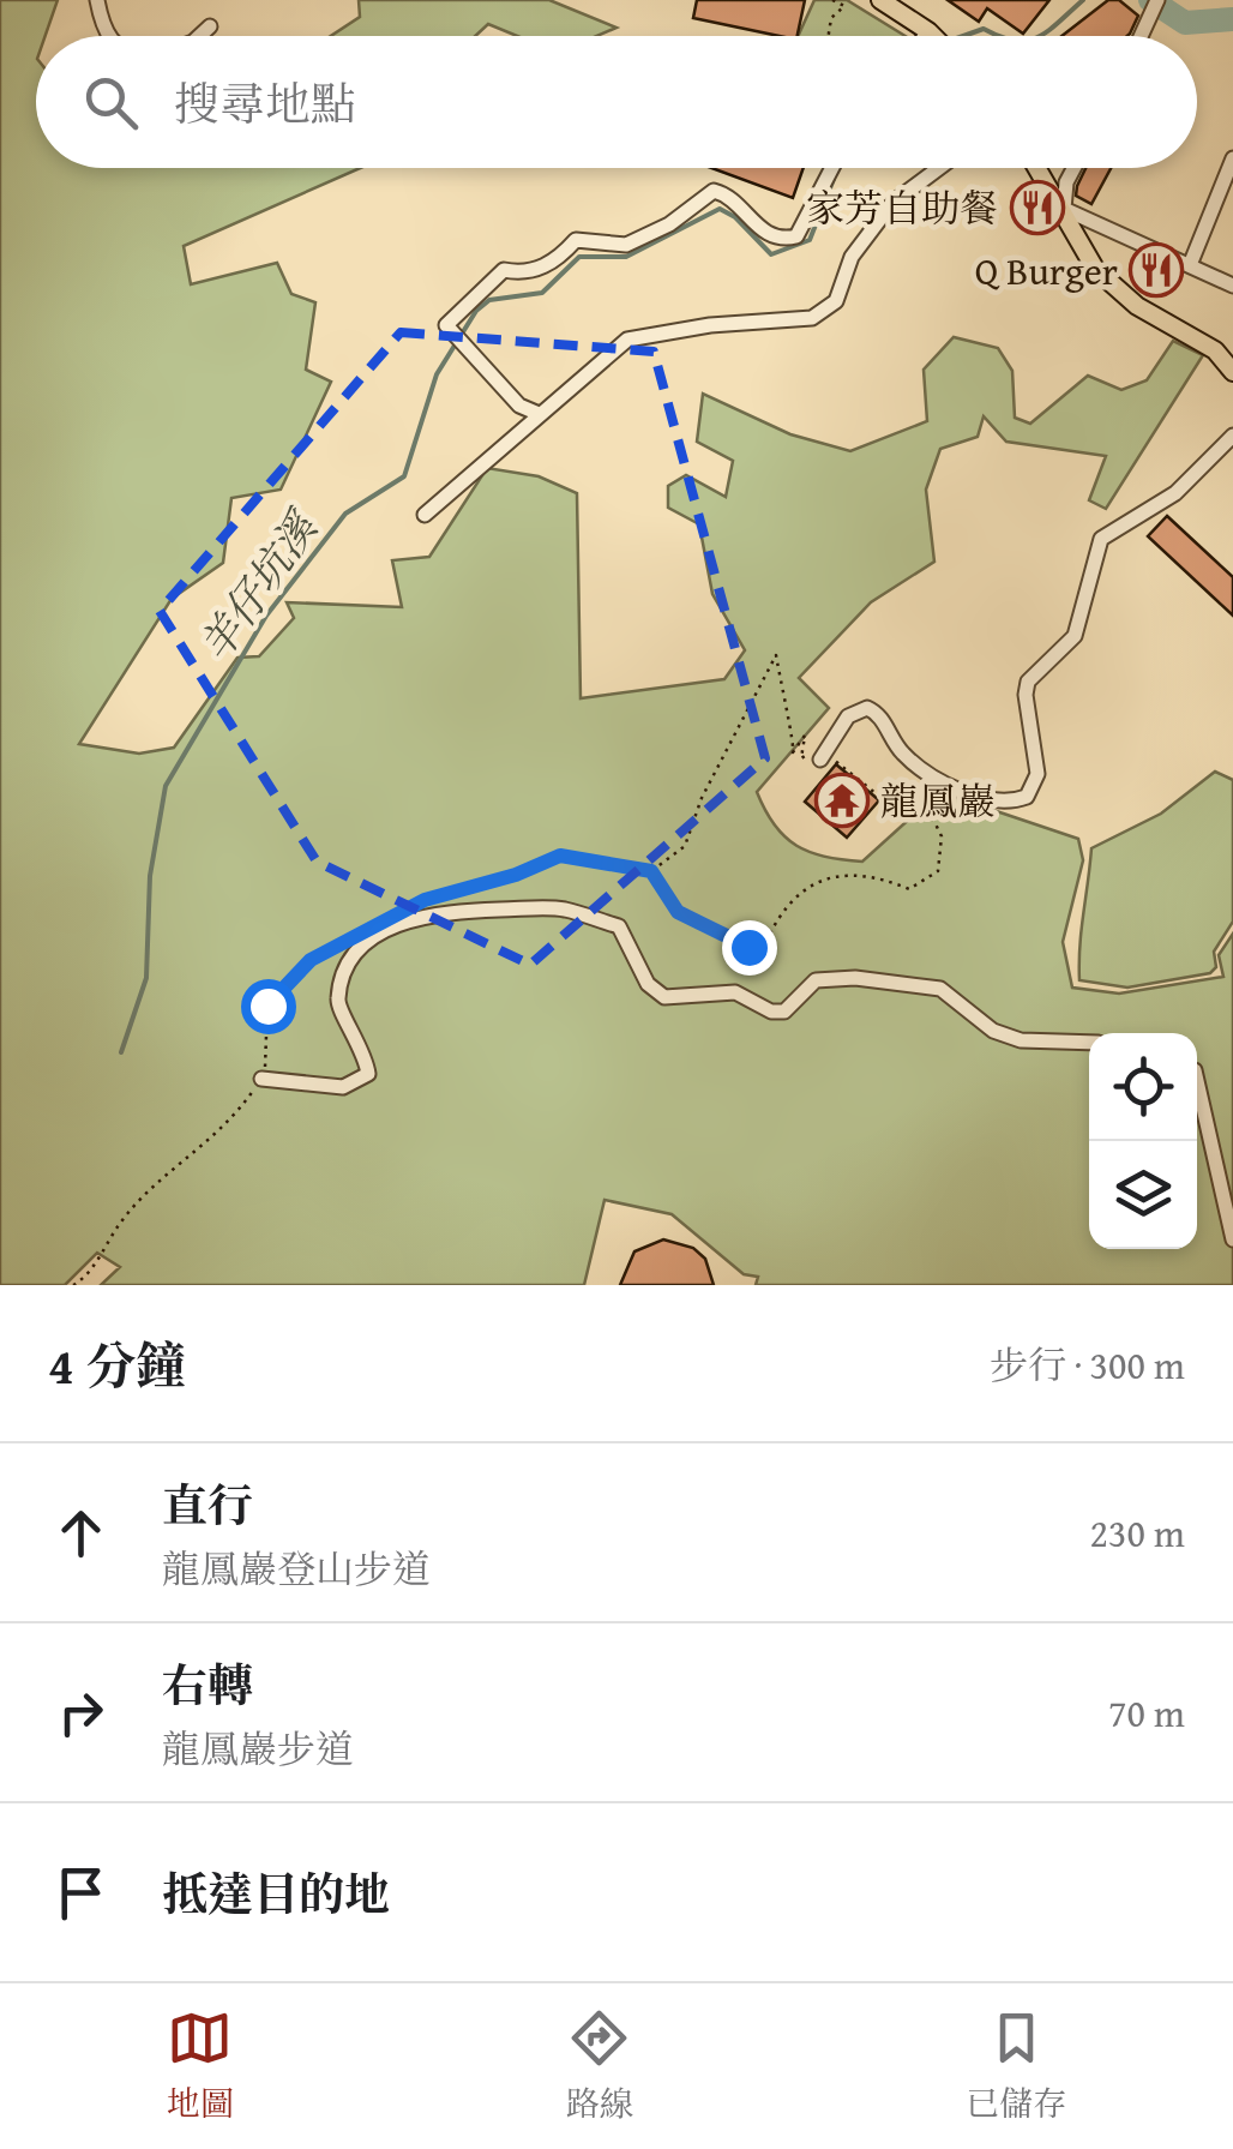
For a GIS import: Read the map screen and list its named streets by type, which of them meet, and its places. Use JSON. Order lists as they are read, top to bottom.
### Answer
{
  "water": ["羊仔坑溪"],
  "places": {
    "restaurant": ["家芳自助餐", "Q Burger"],
    "temple": ["龍鳳巖"]
  },
  "page": {
    "search": "搜尋地點",
    "heading": ["4 分鐘", "步行 · 300 m"],
    "list": [
      ["直行", "龍鳳巖登山步道", "230 m"],
      ["右轉", "龍鳳巖步道", "70 m"],
      "抵達目的地"
    ],
    "nav": ["地圖", "路線", "已儲存"]
  }
}
